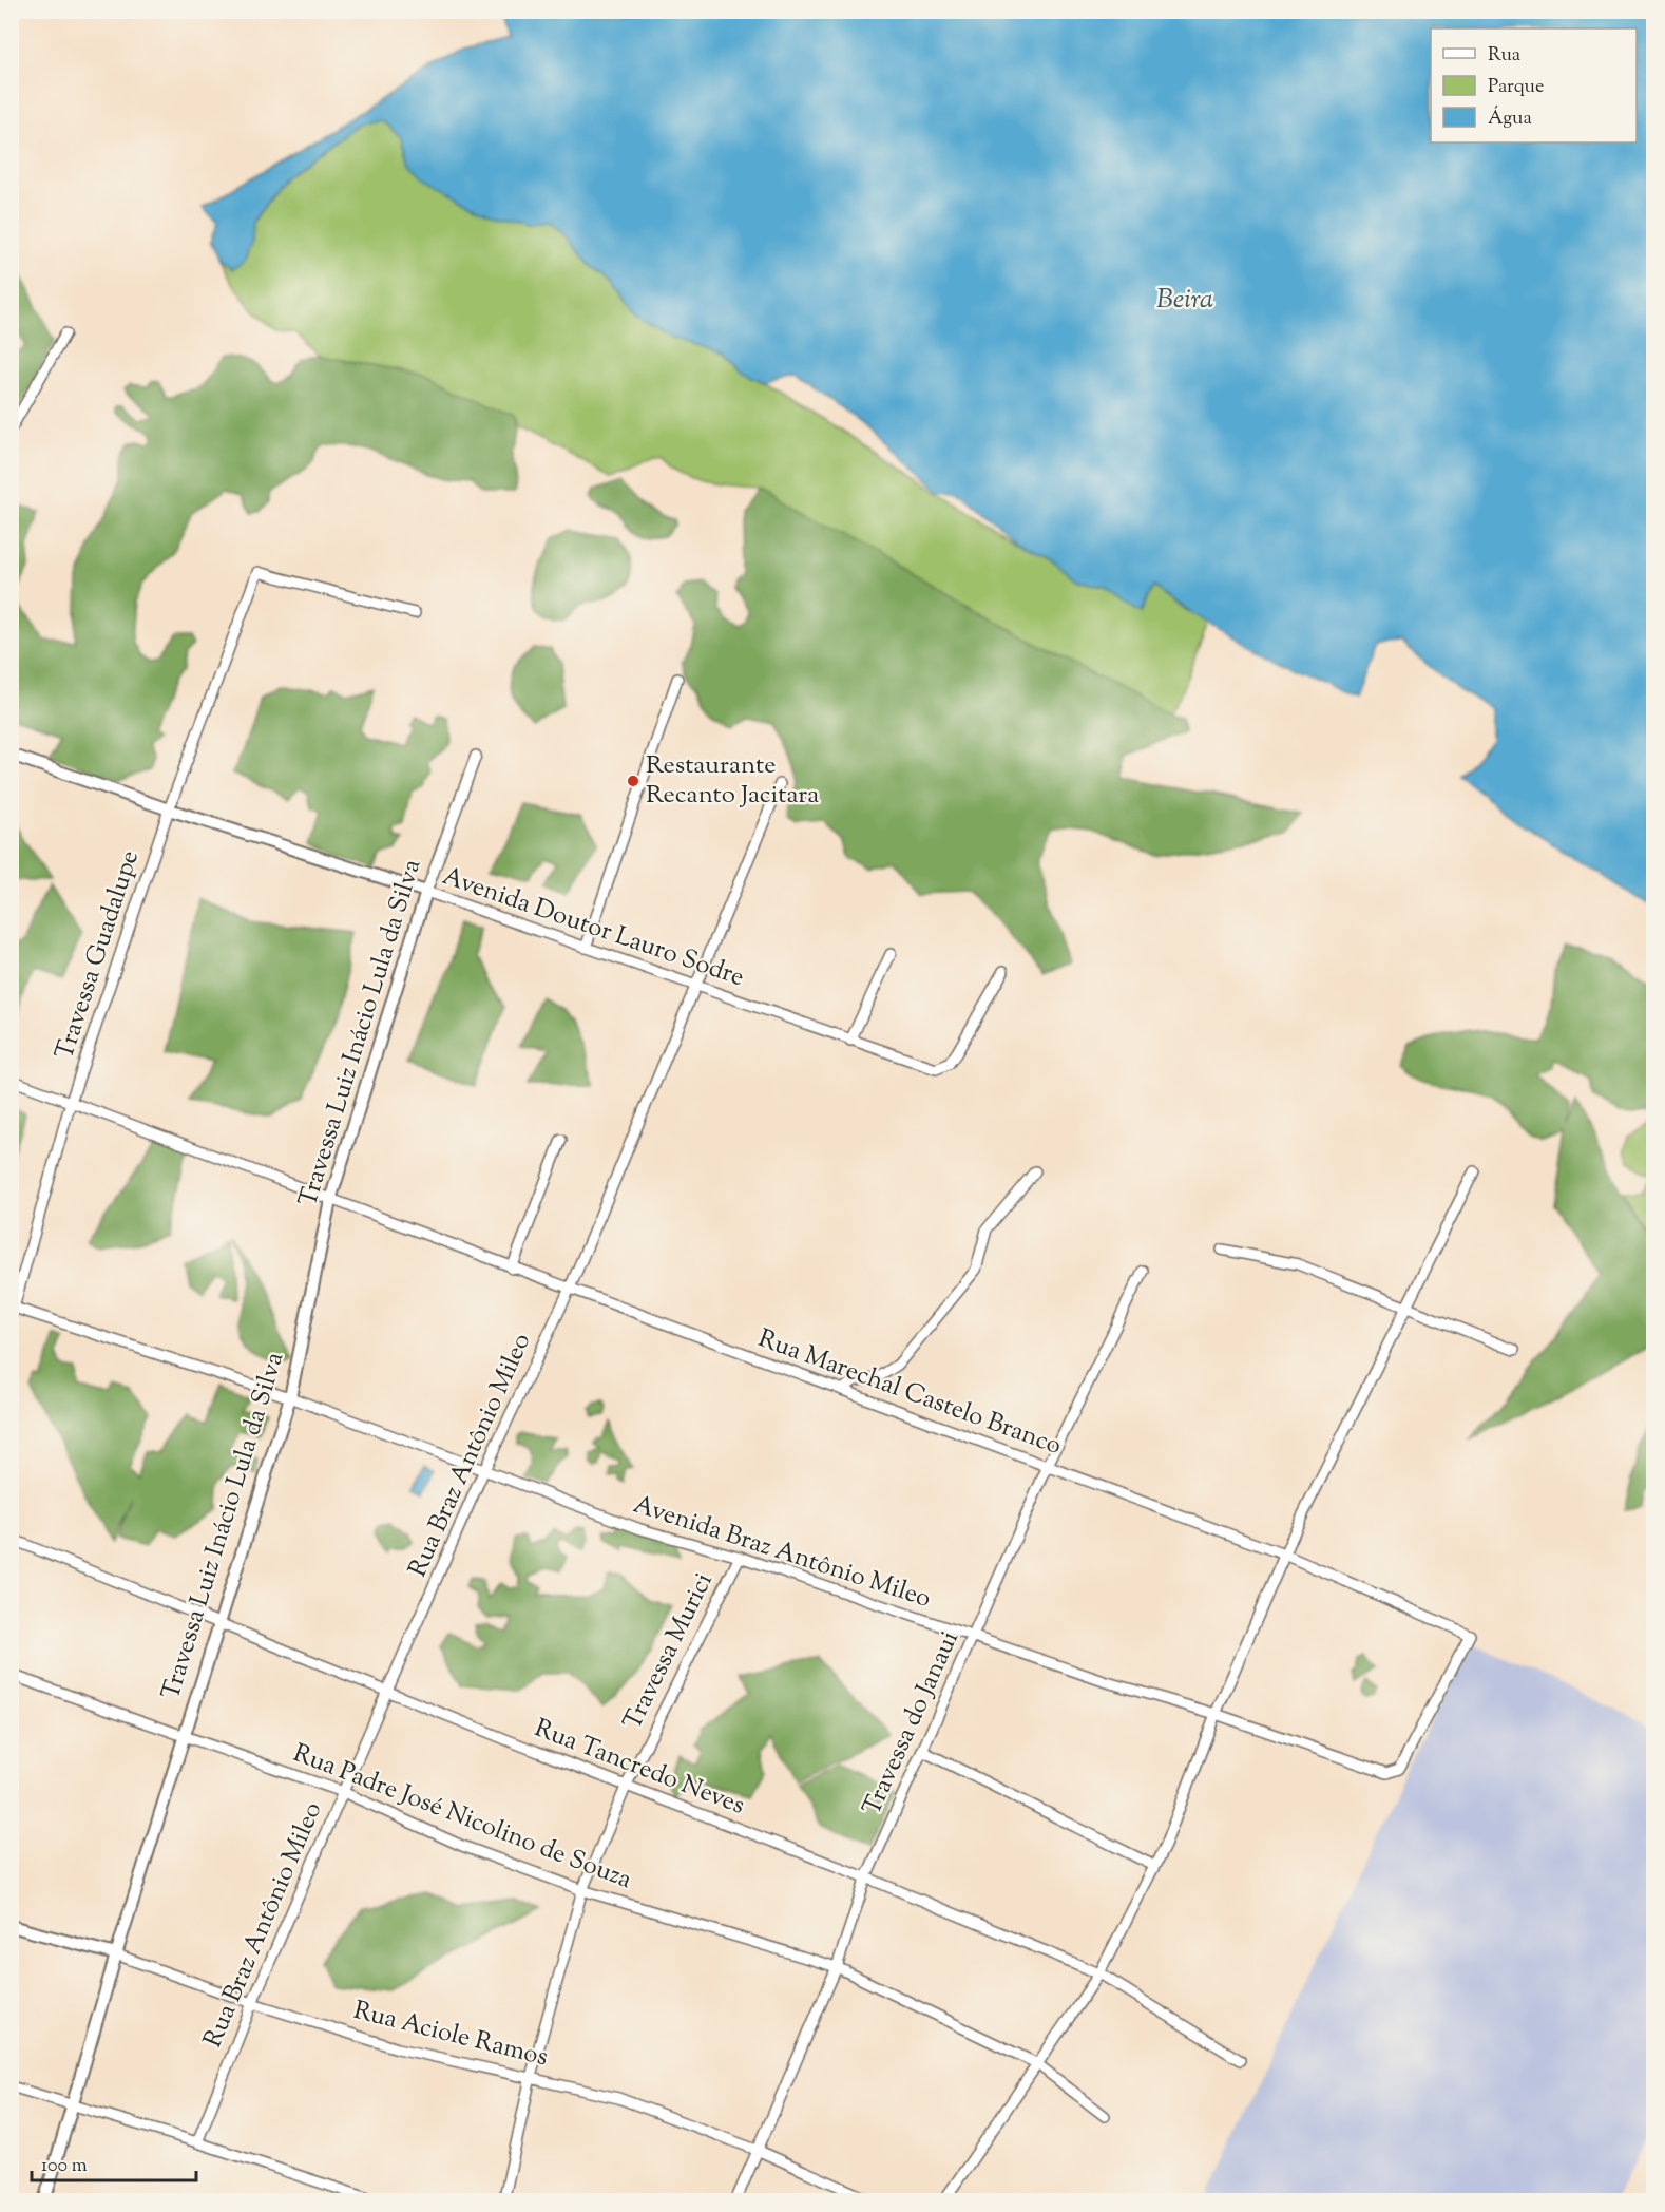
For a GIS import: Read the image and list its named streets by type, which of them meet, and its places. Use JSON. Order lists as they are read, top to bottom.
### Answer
{
  "streets": {
    "street": [
      "Avenida Doutor Lauro Sodre",
      "Travessa Guadalupe",
      "Travessa Luiz Inácio Lula da Silva",
      "Rua Marechal Castelo Branco",
      "Rua Braz Antônio Mileo",
      "Avenida Braz Antônio Mileo",
      "Travessa Murici",
      "Travessa do Janaui",
      "Rua Tancredo Neves",
      "Rua Padre José Nicolino de Souza",
      "Rua Aciole Ramos"
    ]
  },
  "crossings": [
    ["Avenida Doutor Lauro Sodre", "Travessa Guadalupe"],
    ["Avenida Doutor Lauro Sodre", "Travessa Luiz Inácio Lula da Silva"],
    ["Avenida Doutor Lauro Sodre", "Rua Braz Antônio Mileo"],
    ["Travessa Guadalupe", "Rua Marechal Castelo Branco"],
    ["Travessa Guadalupe", "Avenida Braz Antônio Mileo"],
    ["Travessa Luiz Inácio Lula da Silva", "Rua Marechal Castelo Branco"],
    ["Travessa Luiz Inácio Lula da Silva", "Avenida Braz Antônio Mileo"],
    ["Travessa Luiz Inácio Lula da Silva", "Rua Tancredo Neves"],
    ["Travessa Luiz Inácio Lula da Silva", "Rua Padre José Nicolino de Souza"],
    ["Travessa Luiz Inácio Lula da Silva", "Rua Aciole Ramos"],
    ["Rua Marechal Castelo Branco", "Rua Braz Antônio Mileo"],
    ["Rua Marechal Castelo Branco", "Avenida Braz Antônio Mileo"],
    ["Rua Marechal Castelo Branco", "Travessa do Janaui"],
    ["Rua Braz Antônio Mileo", "Avenida Braz Antônio Mileo"],
    ["Rua Braz Antônio Mileo", "Rua Tancredo Neves"],
    ["Rua Braz Antônio Mileo", "Rua Padre José Nicolino de Souza"],
    ["Rua Braz Antônio Mileo", "Rua Aciole Ramos"],
    ["Avenida Braz Antônio Mileo", "Travessa Murici"],
    ["Avenida Braz Antônio Mileo", "Travessa do Janaui"],
    ["Travessa Murici", "Rua Tancredo Neves"],
    ["Travessa Murici", "Rua Padre José Nicolino de Souza"],
    ["Travessa Murici", "Rua Aciole Ramos"],
    ["Travessa do Janaui", "Rua Tancredo Neves"],
    ["Travessa do Janaui", "Rua Padre José Nicolino de Souza"],
    ["Travessa do Janaui", "Rua Aciole Ramos"]
  ],
  "water": ["Beira"],
  "places": ["Restaurante Recanto Jacitara"],
  "legend": ["Rua", "Parque", "Água"],
  "scale_bar": "100 m"
}
